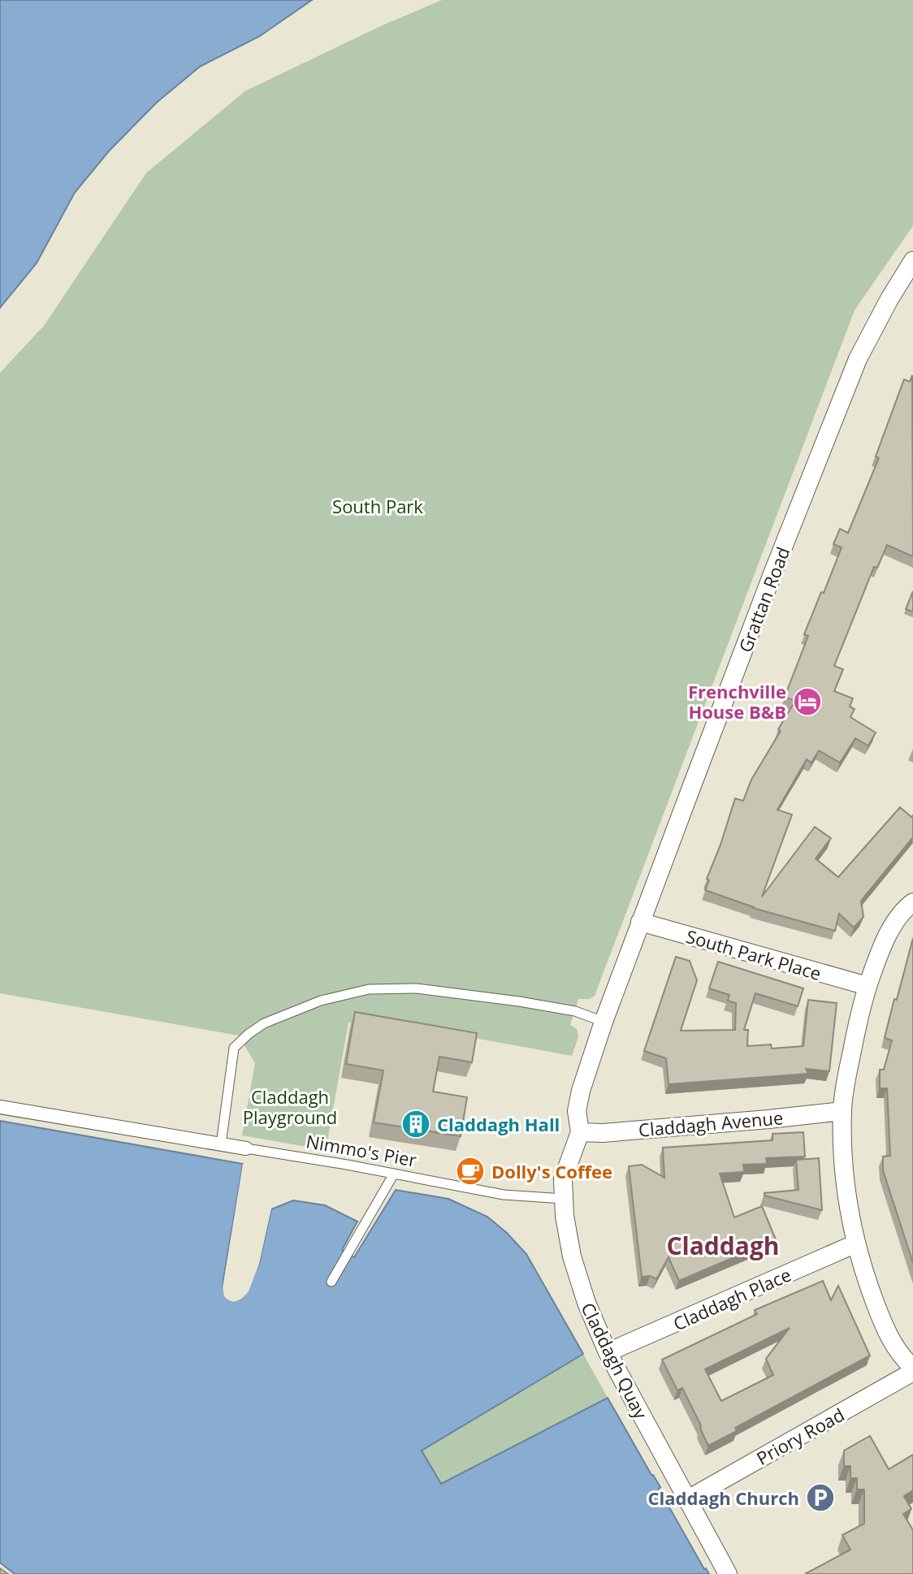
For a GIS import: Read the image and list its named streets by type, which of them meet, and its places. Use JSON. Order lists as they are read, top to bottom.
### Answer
{
  "streets": {
    "street": [
      "Grattan Road",
      "South Park Place",
      "Claddagh Avenue",
      "Nimmo's Pier",
      "Claddagh Place",
      "Claddagh Quay",
      "Priory Road"
    ]
  },
  "crossings": [
    ["Grattan Road", "South Park Place"],
    ["Grattan Road", "Claddagh Avenue"],
    ["Grattan Road", "Claddagh Quay"],
    ["Claddagh Avenue", "Claddagh Quay"],
    ["Nimmo's Pier", "Claddagh Quay"],
    ["Claddagh Place", "Claddagh Quay"],
    ["Claddagh Quay", "Priory Road"]
  ],
  "districts": ["Claddagh"],
  "parks": ["South Park", "Claddagh Playground"],
  "places": {
    "hotel": ["Frenchville House B&B"],
    "building": ["Claddagh Hall"],
    "cafe": ["Dolly's Coffee"],
    "parking": ["Claddagh Church"]
  }
}
